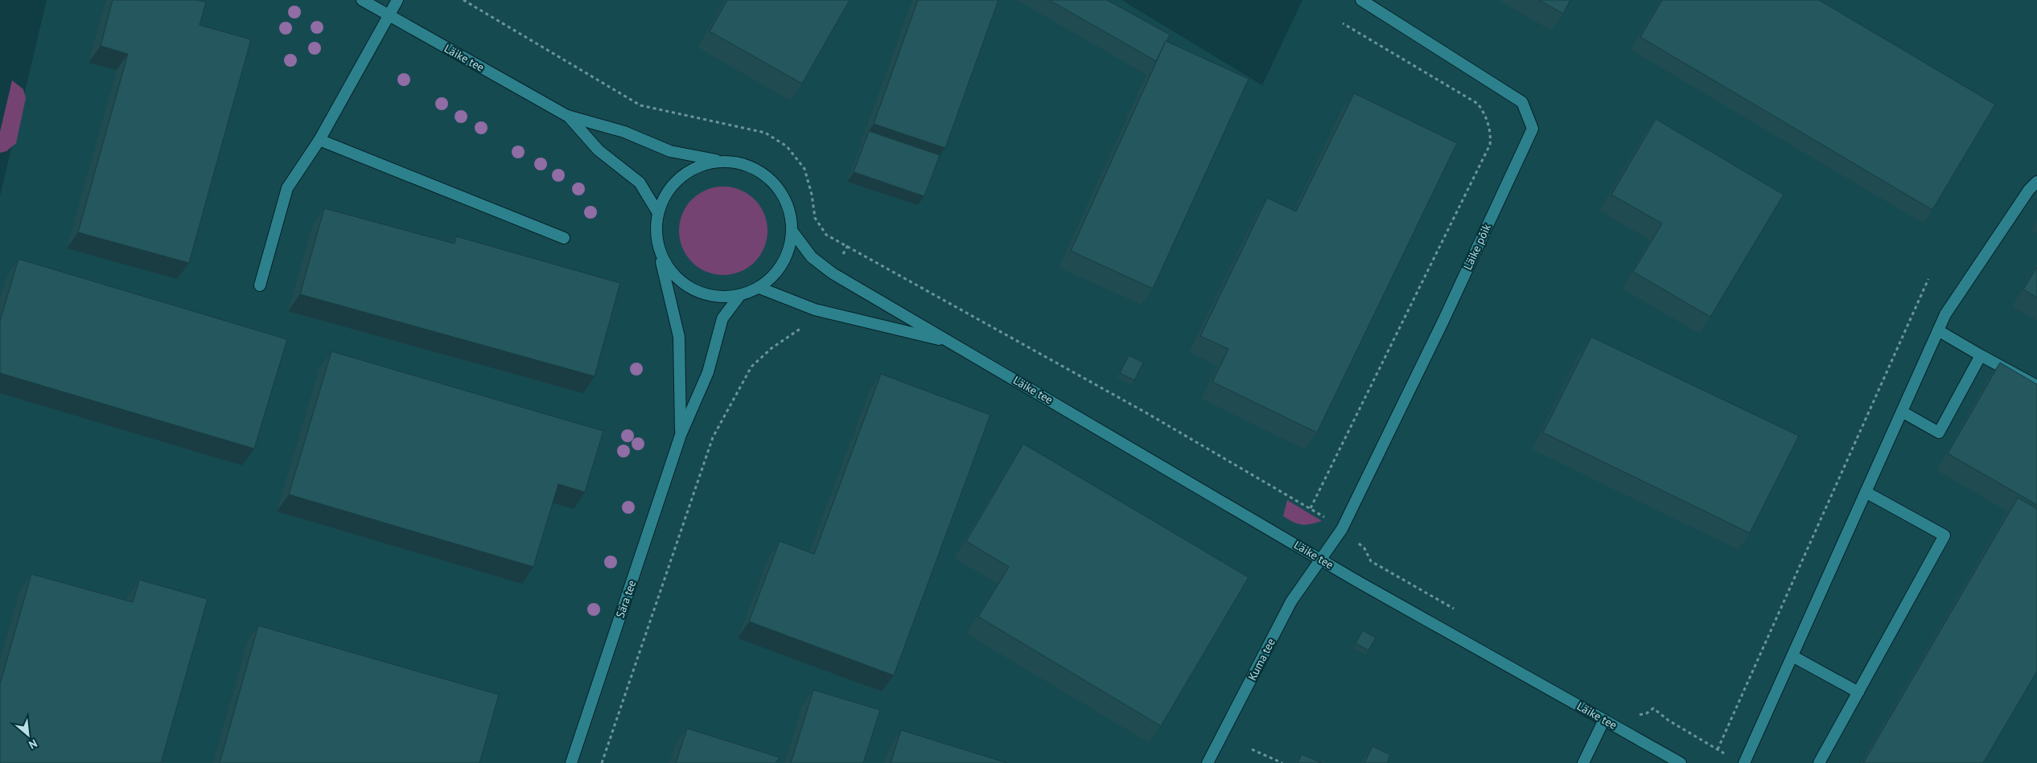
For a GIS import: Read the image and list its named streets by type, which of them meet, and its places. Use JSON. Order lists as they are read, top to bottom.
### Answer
{
  "streets": {
    "street": [
      "Läike tee",
      "Läike põik",
      "Sära tee",
      "Kuma tee"
    ]
  },
  "crossings": [
    ["Läike tee", "Läike põik"],
    ["Läike tee", "Sära tee"],
    ["Läike tee", "Kuma tee"],
    ["Läike põik", "Kuma tee"]
  ],
  "north": "bottom right"
}
